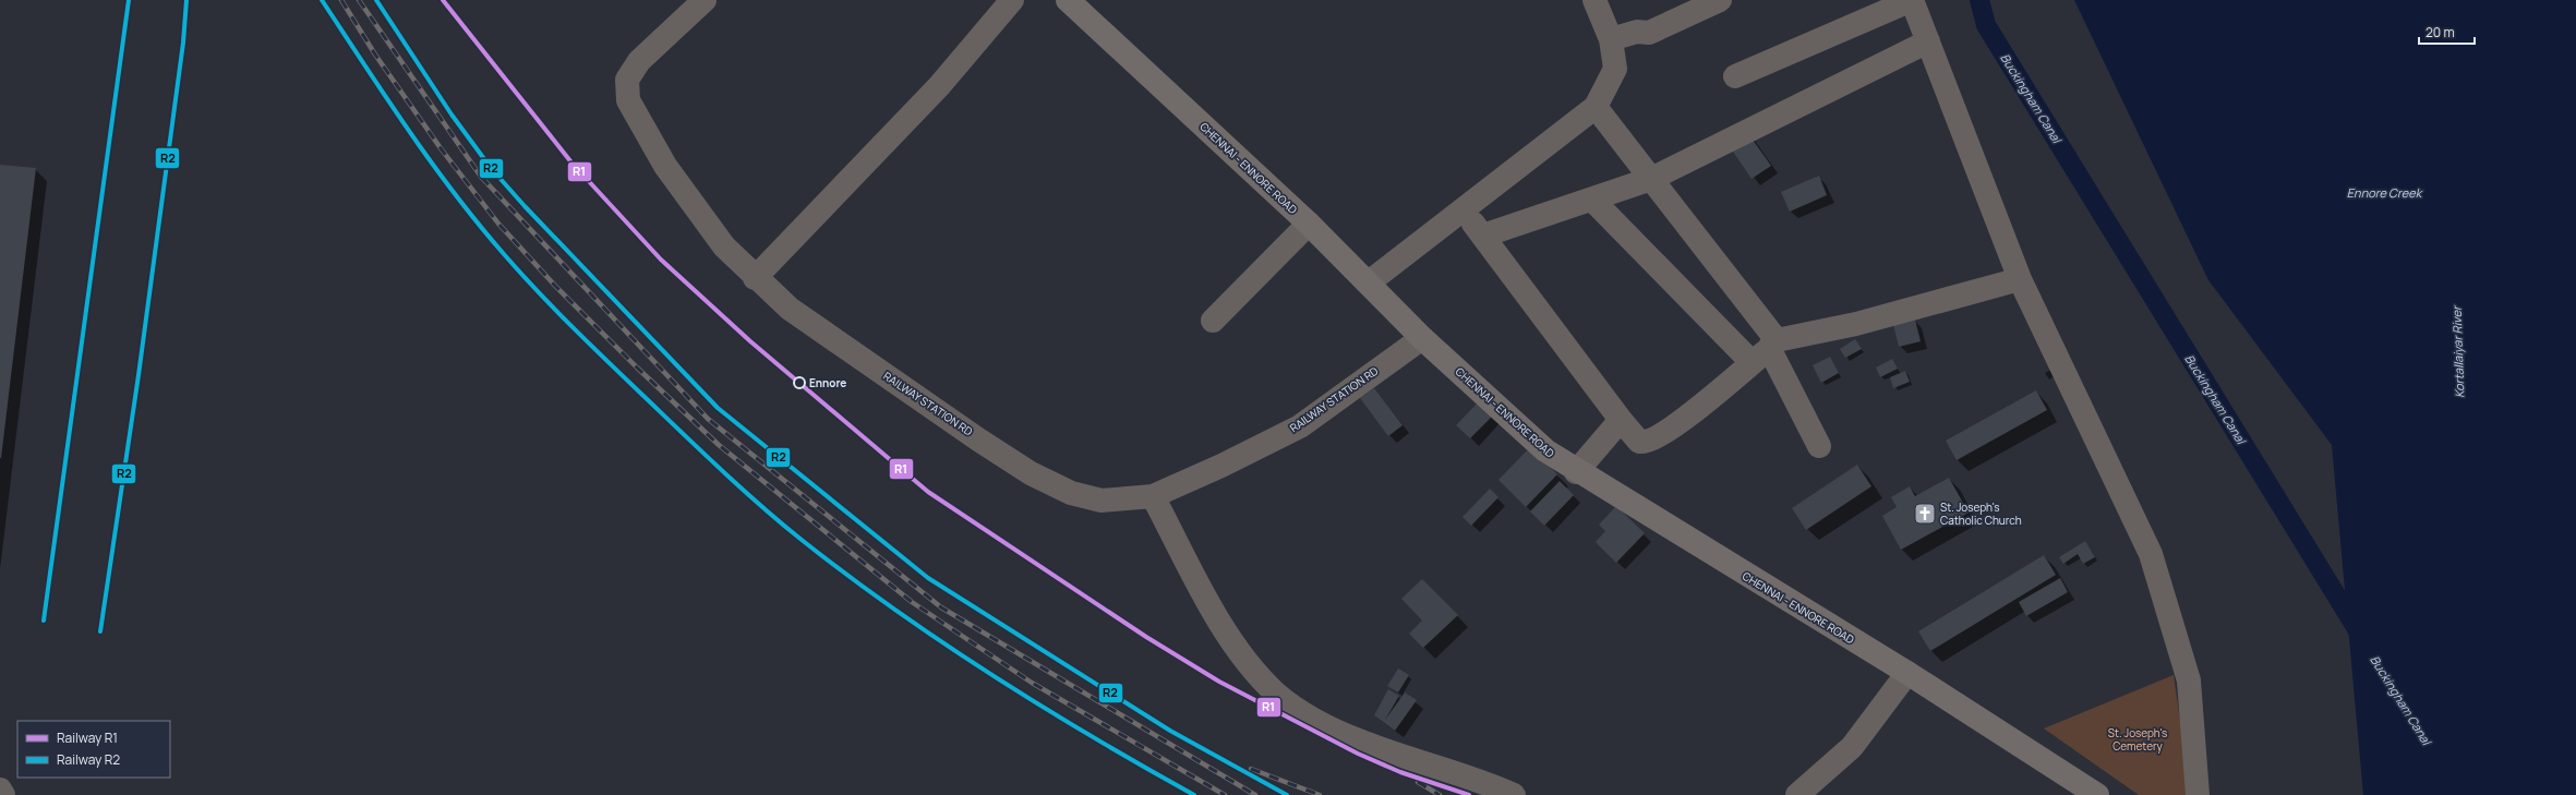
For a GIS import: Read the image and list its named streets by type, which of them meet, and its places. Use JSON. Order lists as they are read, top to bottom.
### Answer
{
  "streets": {
    "main road": ["CHENNAI - ENNORE ROAD"],
    "street": ["RAILWAY STATION RD"]
  },
  "crossings": [
    ["CHENNAI - ENNORE ROAD", "RAILWAY STATION RD"]
  ],
  "water": ["Buckingham Canal", "Ennore Creek", "Kortallaiyar River"],
  "parks": ["St. Joseph's Cemetery"],
  "places": {
    "other": ["Ennore"],
    "church": ["St. Joseph's Catholic Church"]
  },
  "lines": ["rail line R1", "rail line R2"],
  "legend": ["Railway R1", "Railway R2"],
  "scale_bar": "20 m"
}
